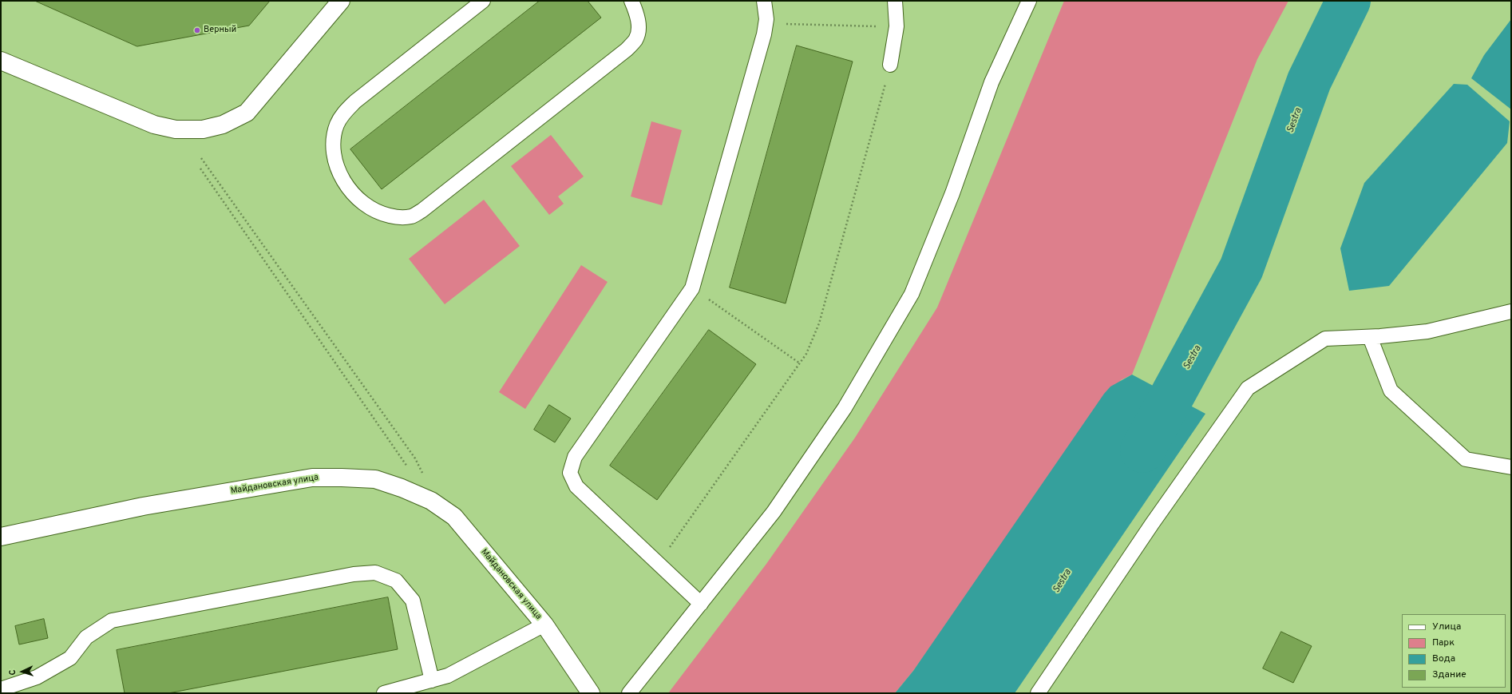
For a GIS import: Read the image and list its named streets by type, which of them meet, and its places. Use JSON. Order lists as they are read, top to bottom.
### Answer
{
  "streets": {
    "street": ["Майдановская улица"]
  },
  "water": ["Sestra"],
  "places": ["Верный"],
  "legend": [
    "Улица",
    "Парк",
    "Вода",
    "Здание"
  ],
  "north": "left"
}
